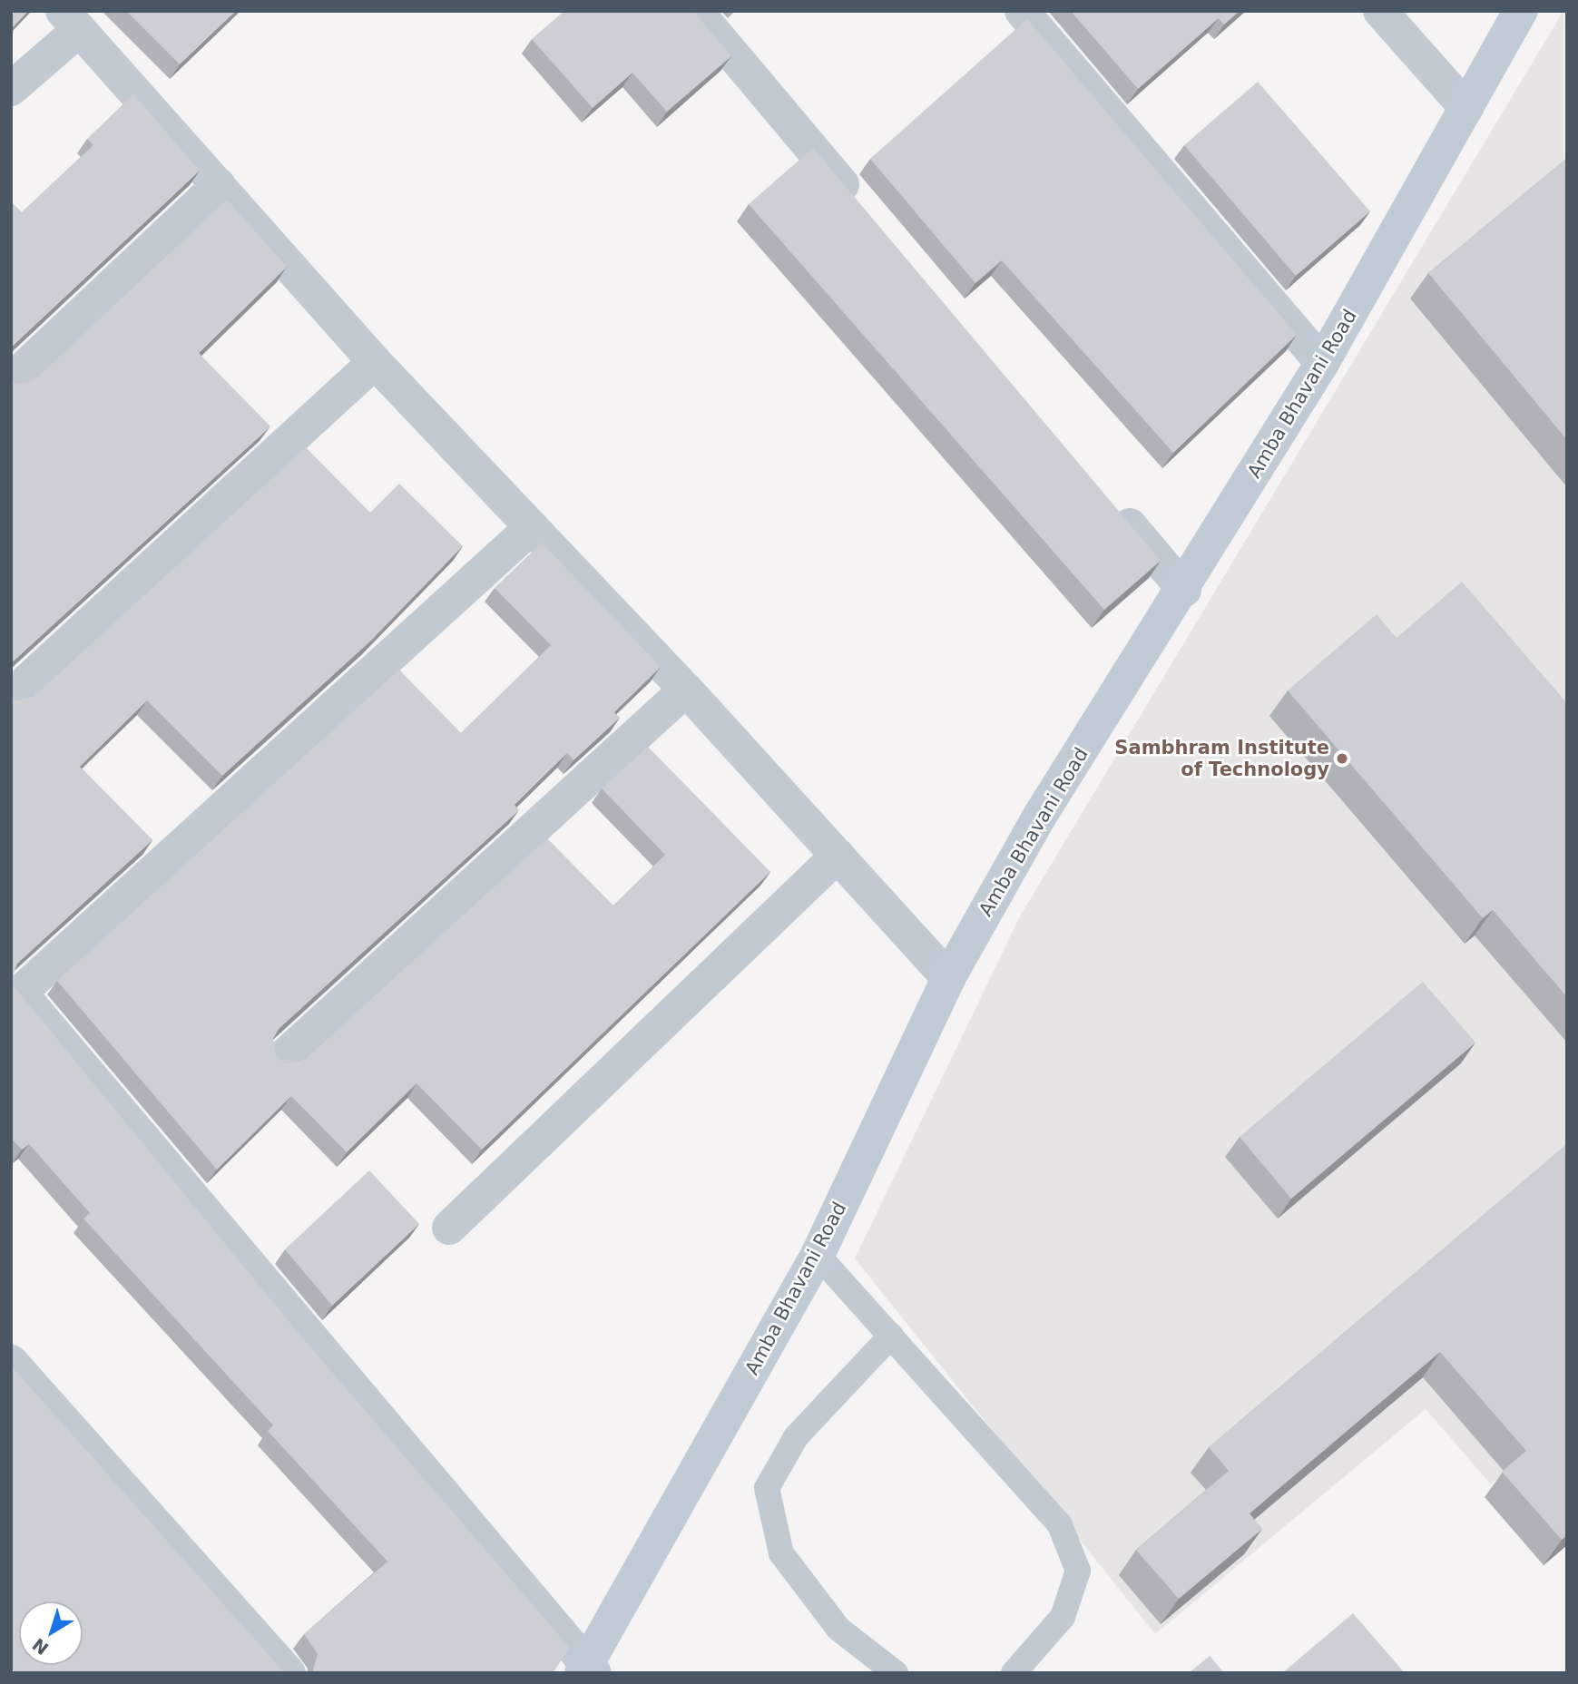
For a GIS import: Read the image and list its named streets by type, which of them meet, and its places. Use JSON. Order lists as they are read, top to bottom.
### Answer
{
  "streets": {
    "street": ["Amba Bhavani Road"]
  },
  "places": ["Sambhram Institute of Technology"],
  "north": "bottom left"
}
